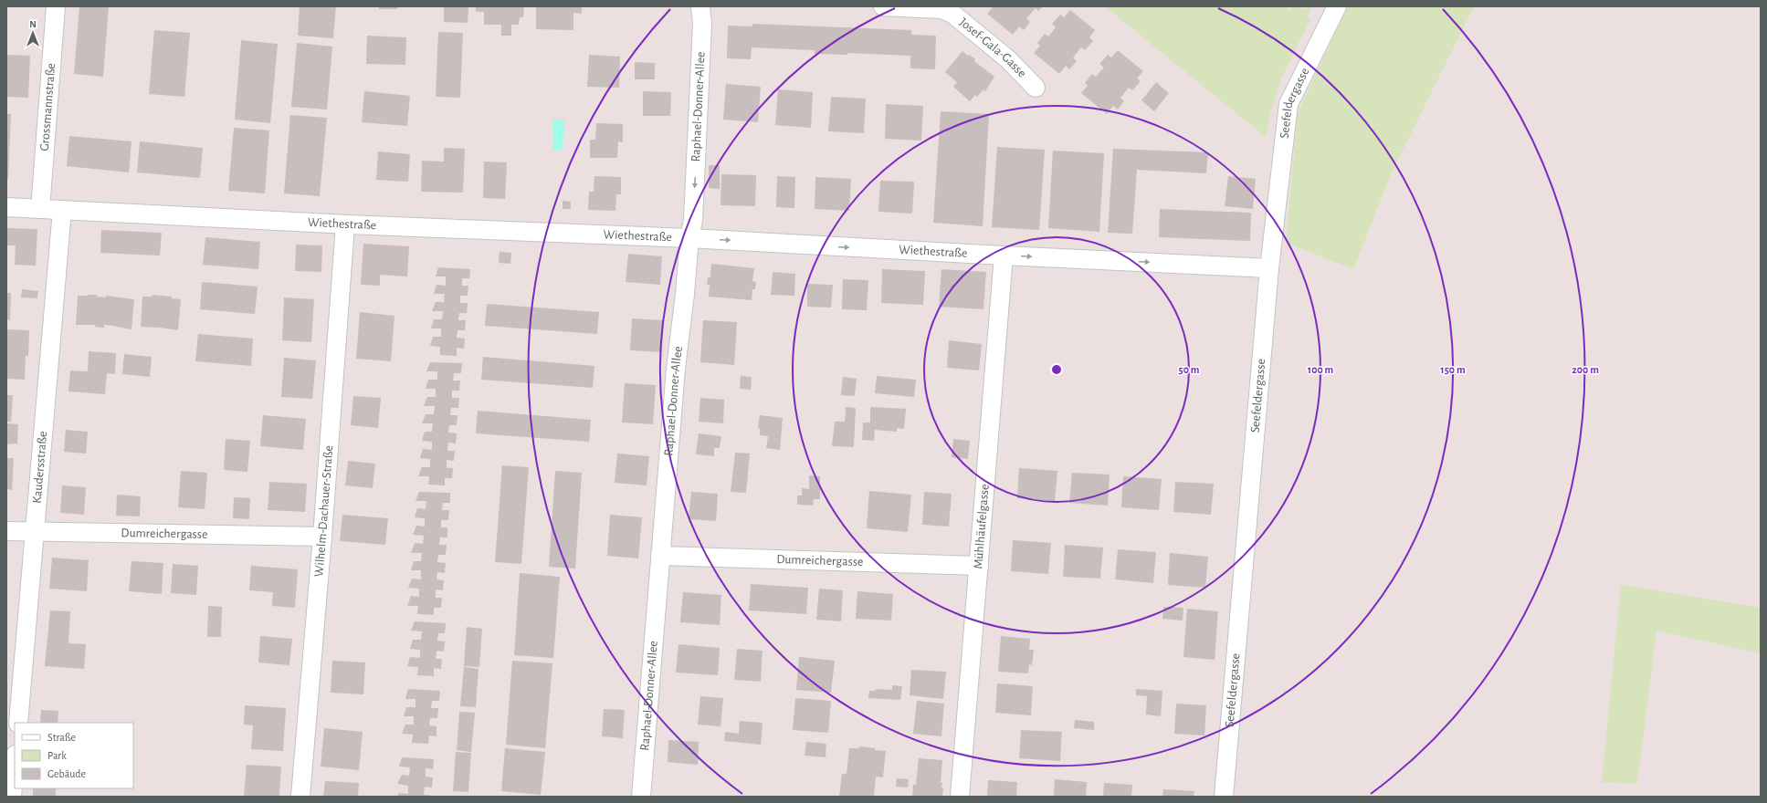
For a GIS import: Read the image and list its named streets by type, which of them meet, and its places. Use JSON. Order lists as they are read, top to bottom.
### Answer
{
  "streets": {
    "street": [
      "Josef-Gala-Gasse",
      "Seefeldergasse",
      "Raphael-Donner-Allee",
      "Grossmannstraße",
      "Wiethestraße",
      "Kaudersstraße",
      "Wilhelm-Dachauer-Straße",
      "Mühlhäufelgasse",
      "Dumreichergasse"
    ]
  },
  "crossings": [
    ["Seefeldergasse", "Wiethestraße"],
    ["Raphael-Donner-Allee", "Wiethestraße"],
    ["Raphael-Donner-Allee", "Dumreichergasse"],
    ["Grossmannstraße", "Wiethestraße"],
    ["Wiethestraße", "Kaudersstraße"],
    ["Wiethestraße", "Wilhelm-Dachauer-Straße"],
    ["Wiethestraße", "Mühlhäufelgasse"],
    ["Kaudersstraße", "Dumreichergasse"],
    ["Wilhelm-Dachauer-Straße", "Dumreichergasse"],
    ["Mühlhäufelgasse", "Dumreichergasse"]
  ],
  "one_way": ["Wiethestraße"],
  "legend": ["Straße", "Park", "Gebäude"],
  "north": "top",
  "rings": [
    "50 m",
    "100 m",
    "150 m",
    "200 m"
  ]
}
